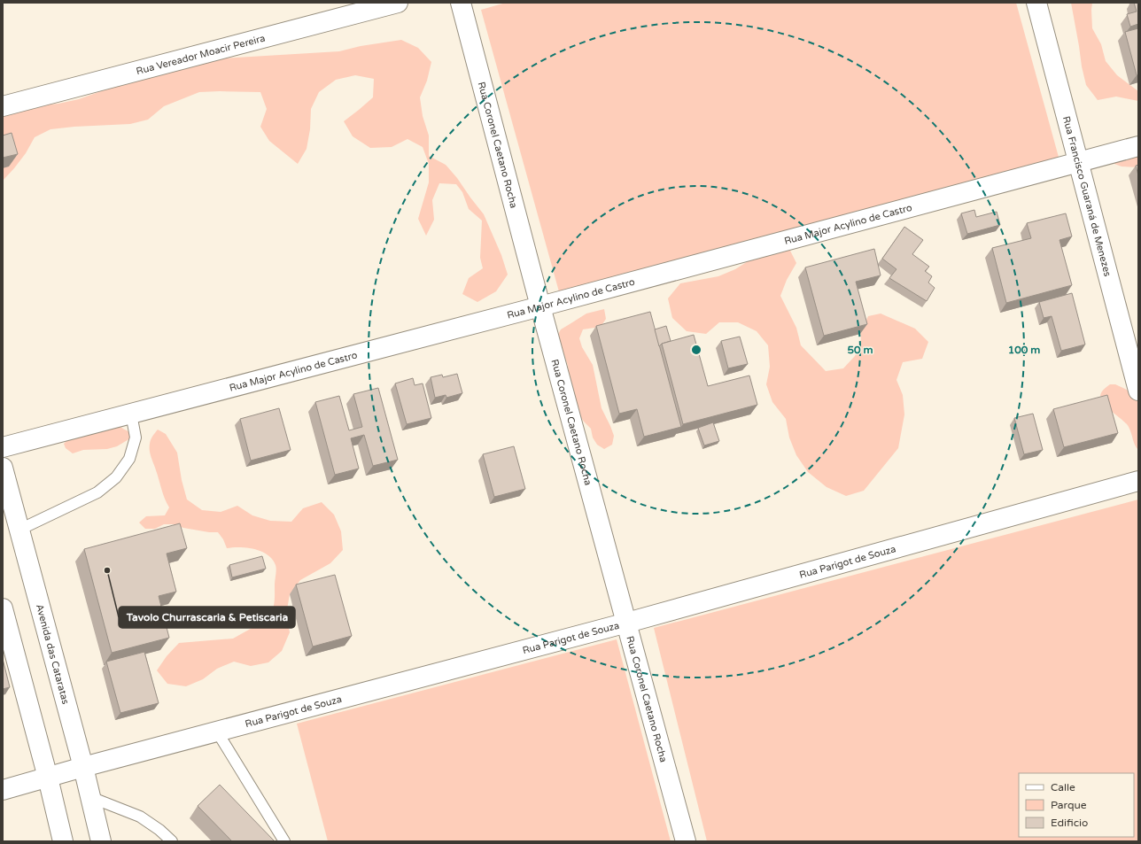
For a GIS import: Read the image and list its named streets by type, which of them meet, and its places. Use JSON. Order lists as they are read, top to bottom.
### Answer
{
  "streets": {
    "street": [
      "Rua Vereador Moacir Pereira",
      "Rua Coronel Caetano Rocha",
      "Rua Francisco Guaraná de Menezes",
      "Rua Major Acylino de Castro",
      "Rua Parigot de Souza",
      "Avenida das Cataratas"
    ]
  },
  "crossings": [
    ["Rua Coronel Caetano Rocha", "Rua Major Acylino de Castro"],
    ["Rua Coronel Caetano Rocha", "Rua Parigot de Souza"],
    ["Rua Francisco Guaraná de Menezes", "Rua Major Acylino de Castro"],
    ["Rua Parigot de Souza", "Avenida das Cataratas"]
  ],
  "places": ["Tavolo Churrascaria & Petiscaria"],
  "legend": ["Calle", "Parque", "Edificio"],
  "rings": ["50 m", "100 m"]
}
